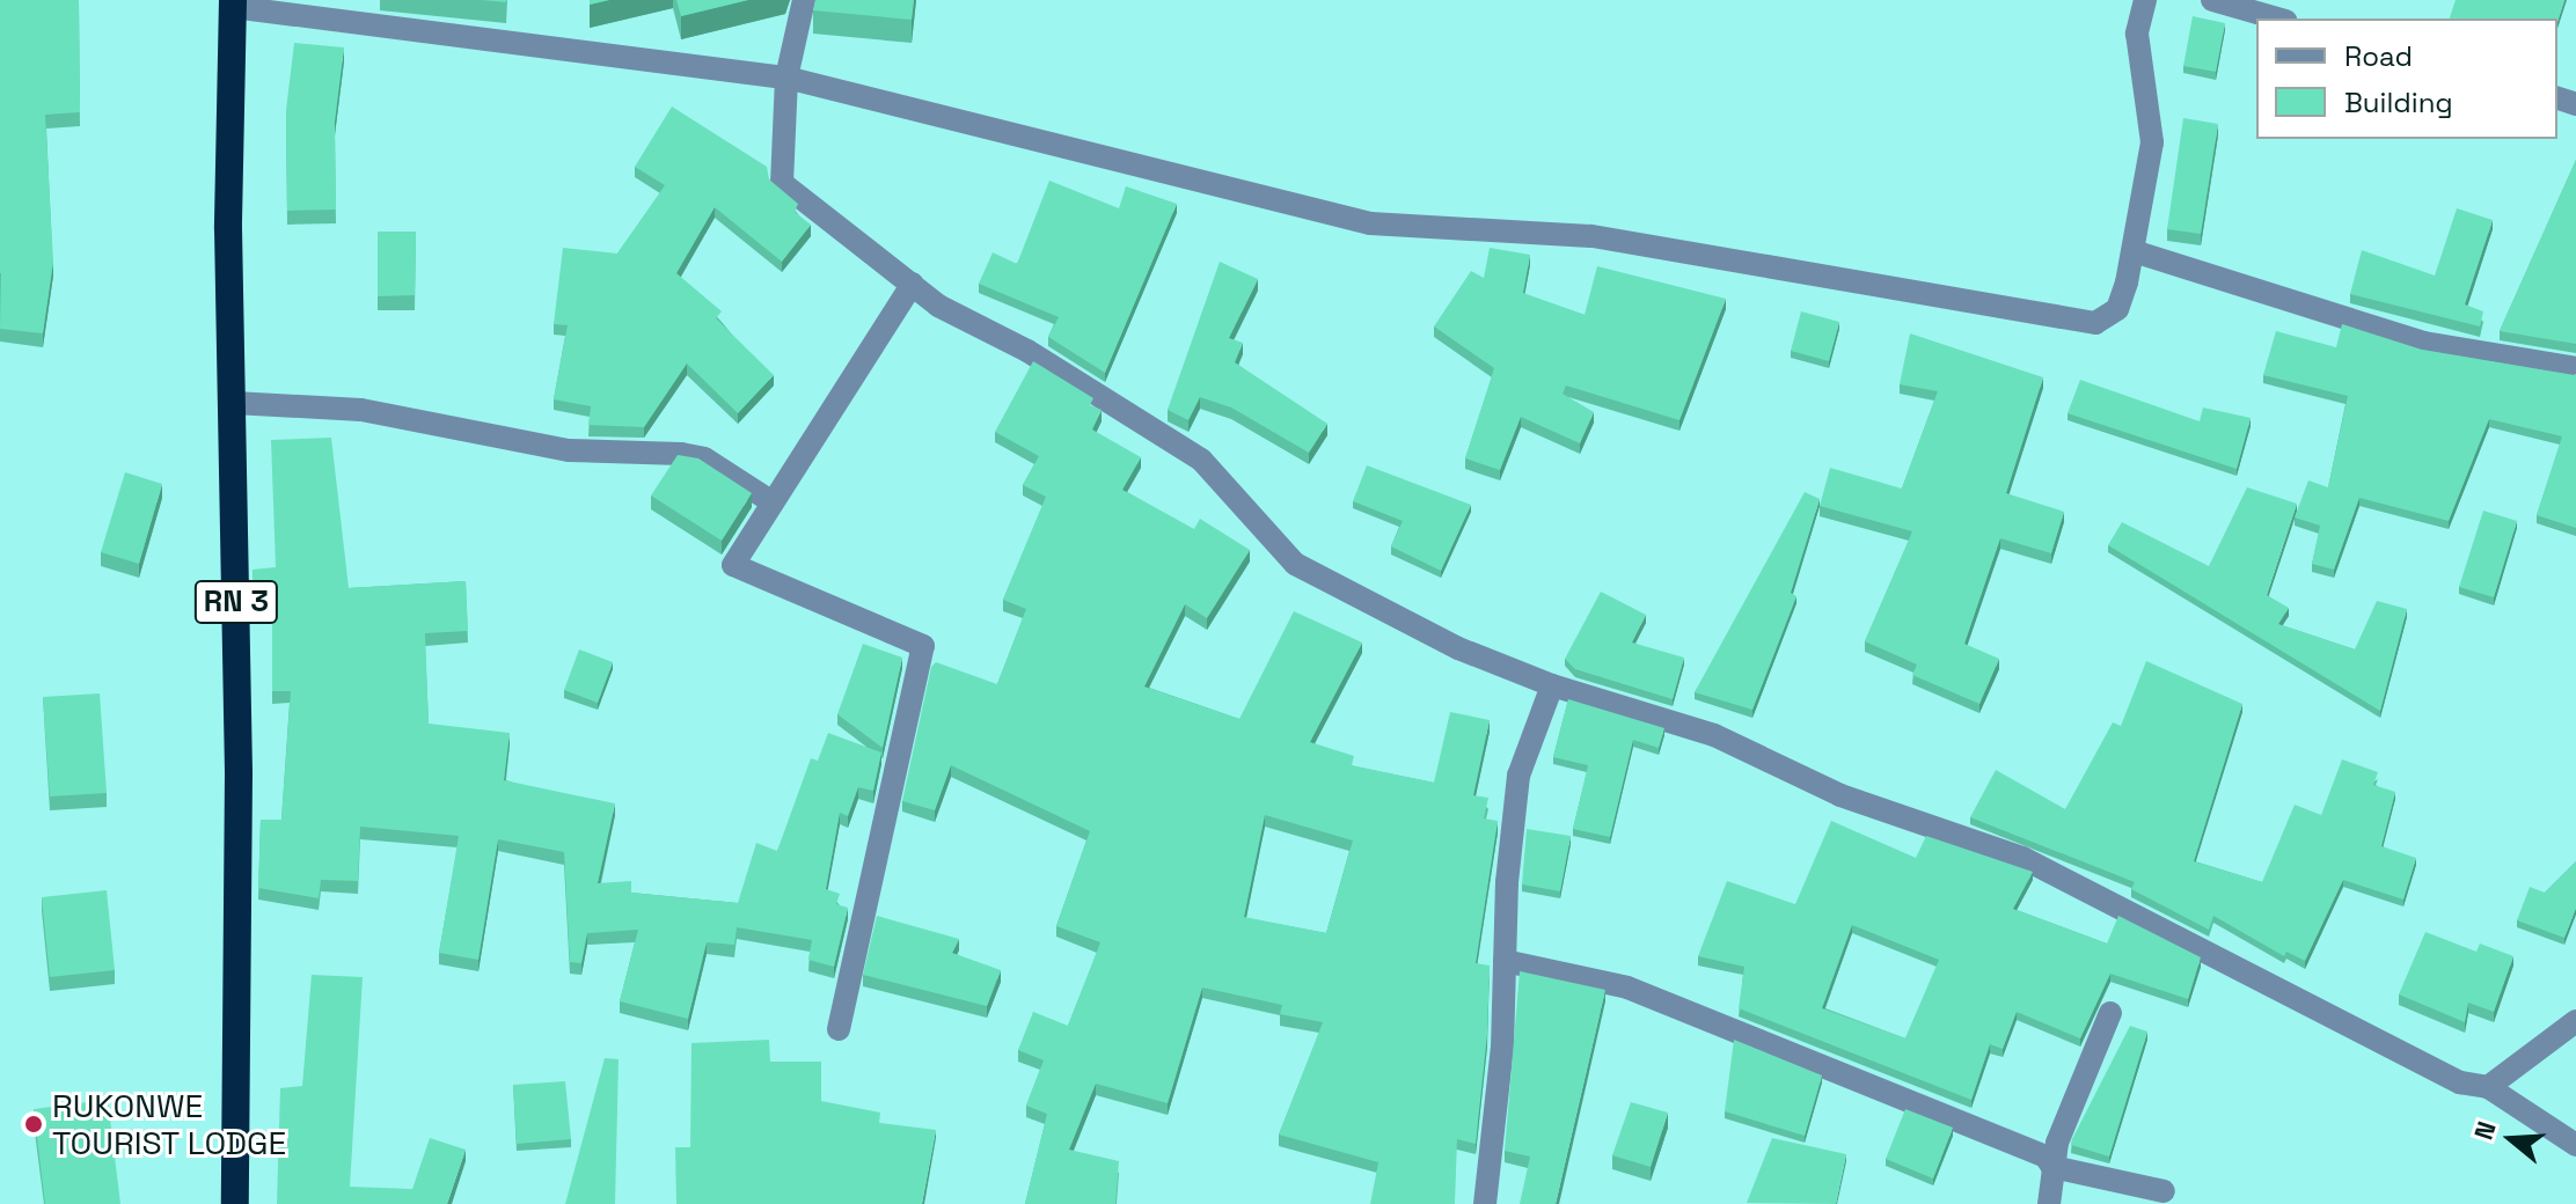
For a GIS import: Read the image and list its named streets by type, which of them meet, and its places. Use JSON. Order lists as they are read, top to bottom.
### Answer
{
  "streets": {
    "highway": ["RN 3"]
  },
  "places": ["RUKONWE TOURIST LODGE"],
  "legend": ["Road", "Building"],
  "north": "left"
}
